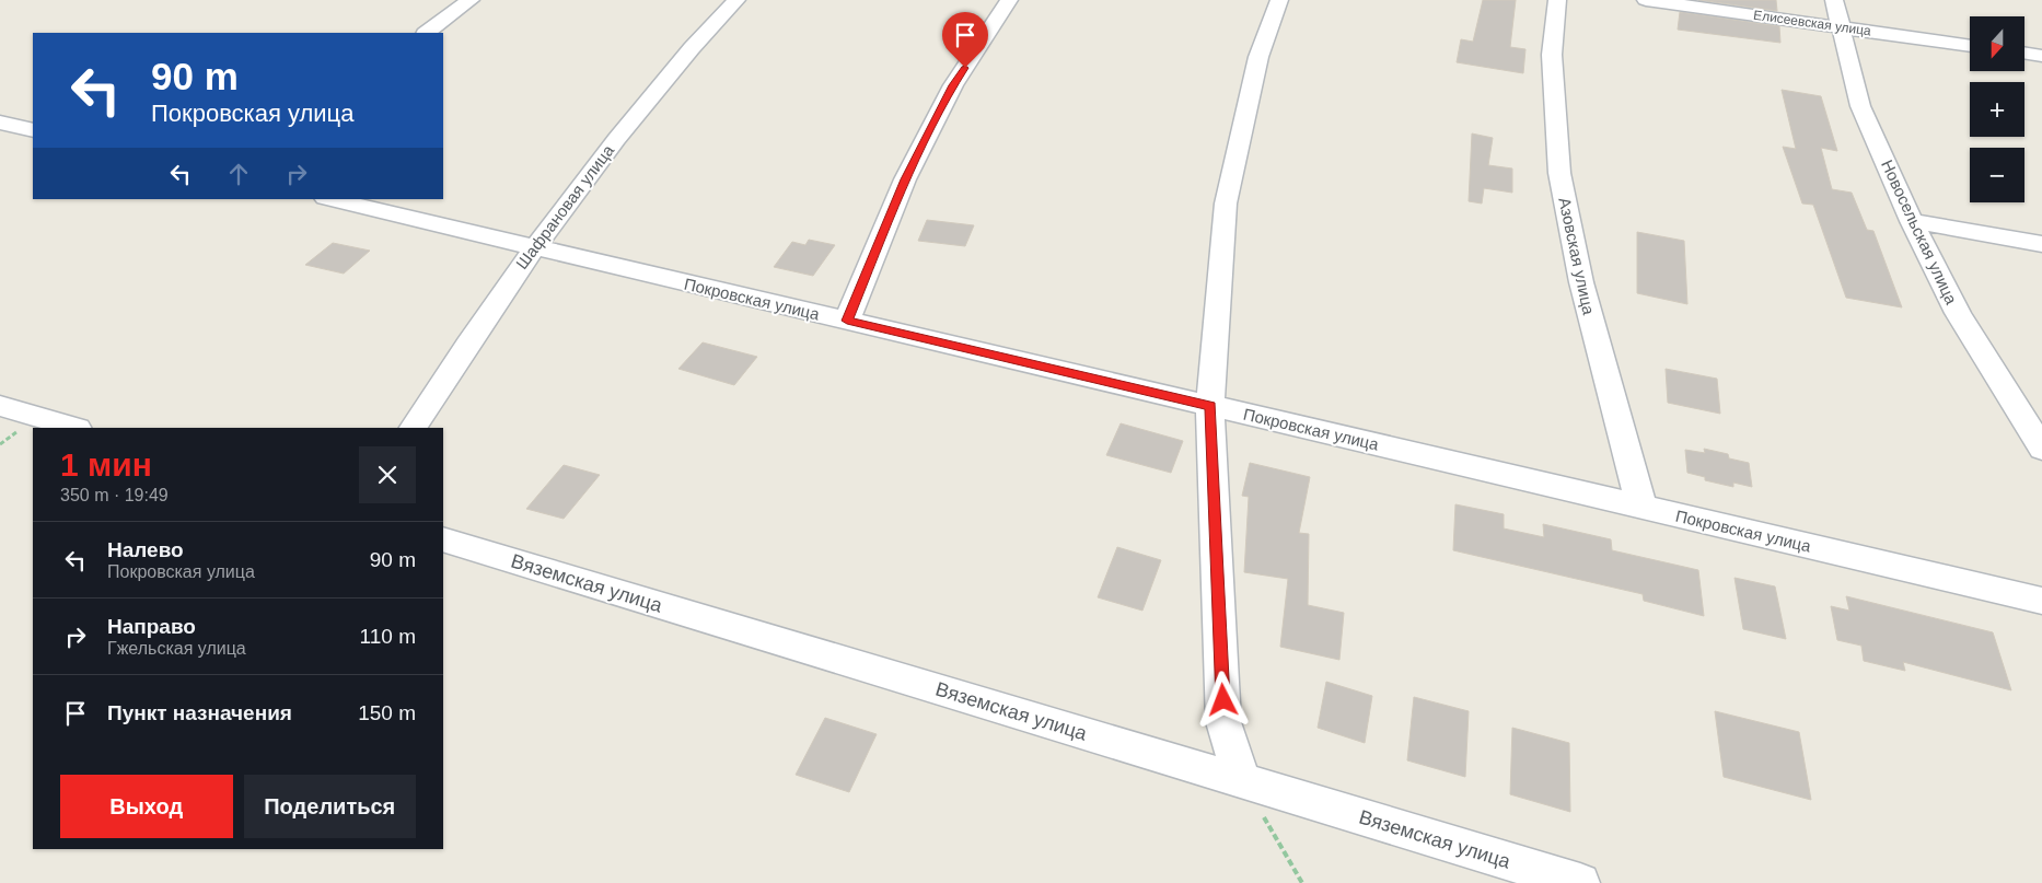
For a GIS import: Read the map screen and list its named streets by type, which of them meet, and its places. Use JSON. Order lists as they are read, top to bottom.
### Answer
{
  "streets": {
    "street": [
      "Елисеевская улица",
      "Шафрановая улица",
      "Новосельская улица",
      "Азовская улица",
      "Покровская улица",
      "Вяземская улица"
    ]
  },
  "crossings": [
    ["Елисеевская улица", "Новосельская улица"],
    ["Шафрановая улица", "Покровская улица"],
    ["Азовская улица", "Покровская улица"]
  ],
  "north": "bottom",
  "page": {
    "map_buttons": ["+", "−"],
    "turn": ["90 m", "Покровская улица"],
    "heading": ["1 мин", "350 m · 19:49"],
    "list": [
      {
        "name": "Налево",
        "note": "Покровская улица",
        "value": "90 m"
      },
      {
        "name": "Направо",
        "note": "Гжельская улица",
        "value": "110 m"
      },
      {
        "name": "Пункт назначения",
        "value": "150 m"
      }
    ],
    "buttons": ["Выход", "Поделиться"]
  }
}
